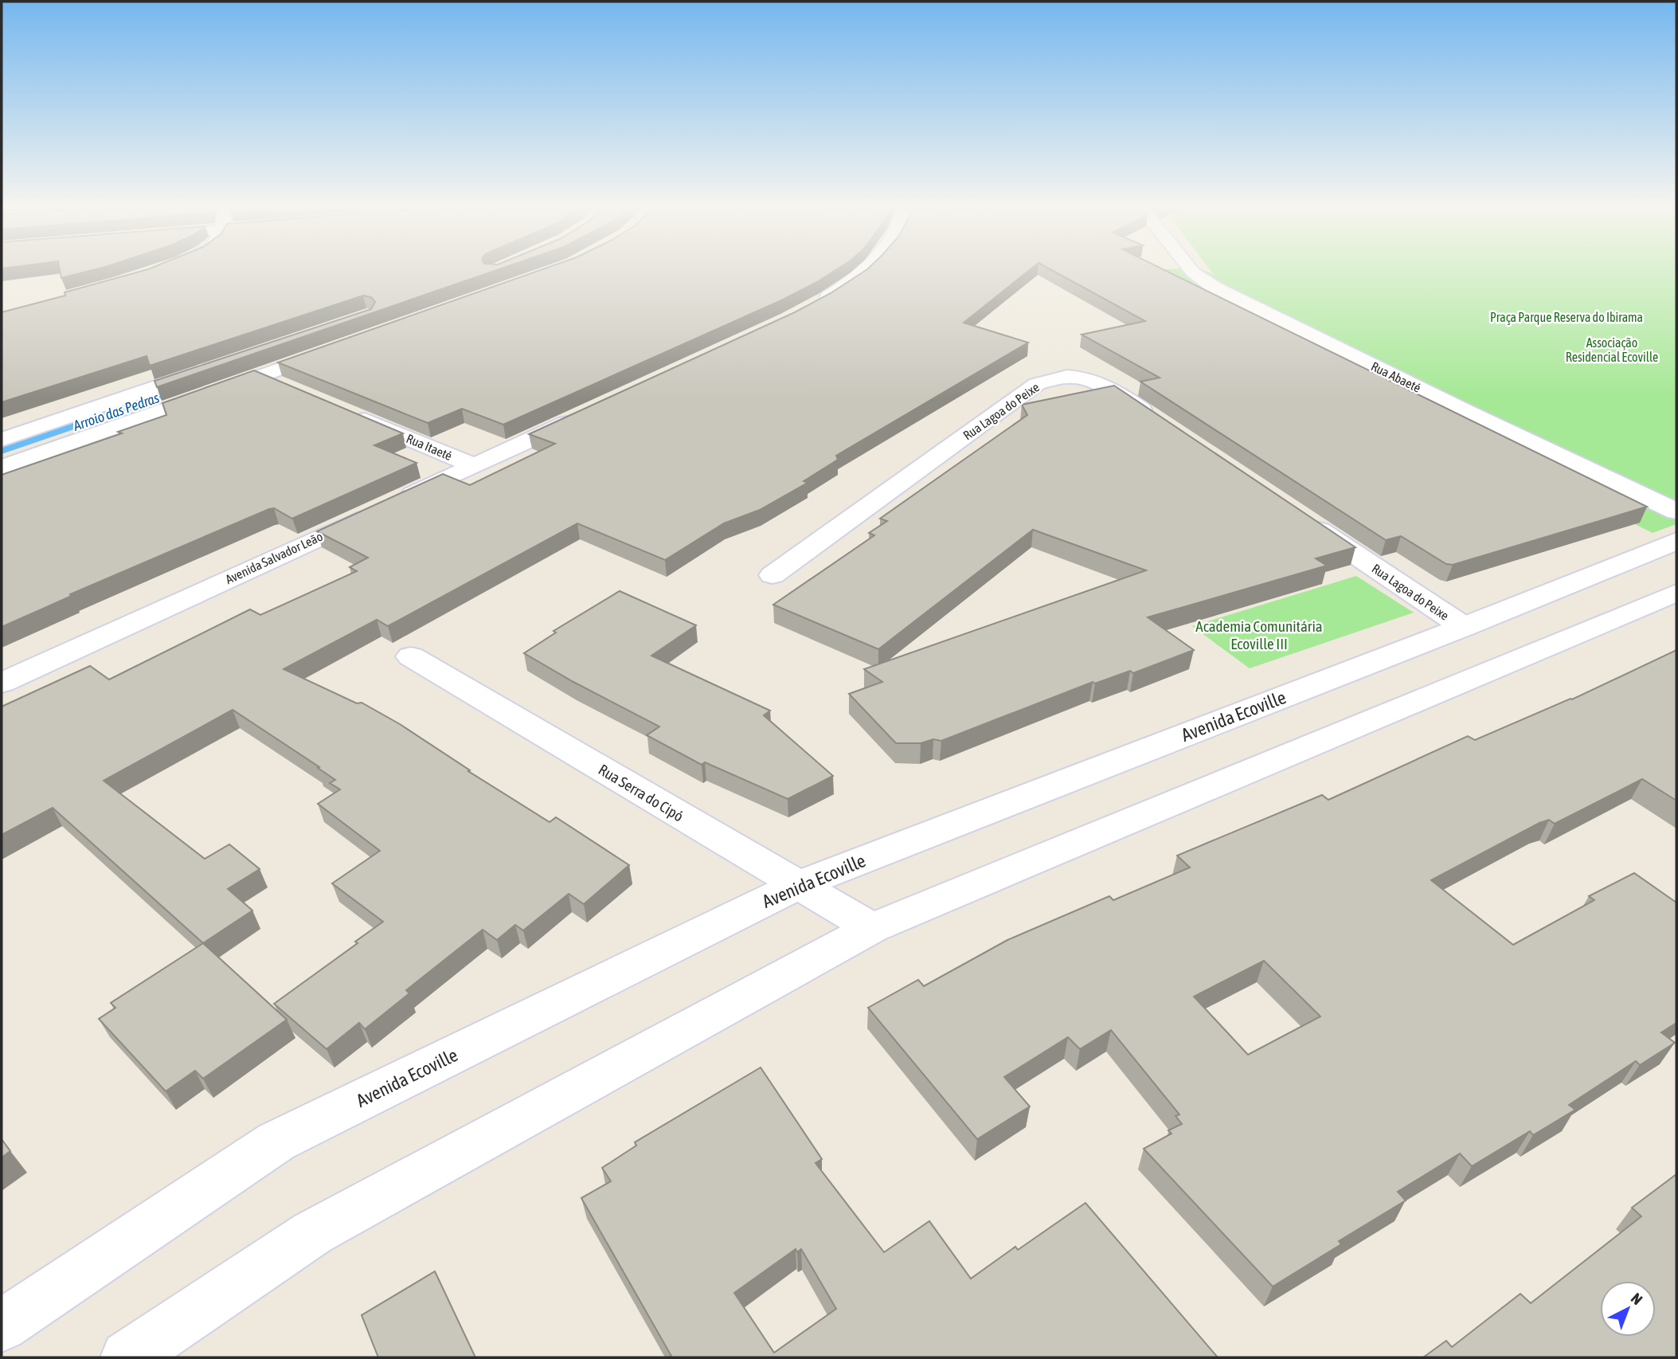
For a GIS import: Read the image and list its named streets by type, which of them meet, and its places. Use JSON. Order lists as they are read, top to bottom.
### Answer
{
  "streets": {
    "street": [
      "Rua Abaeté",
      "Rua Lagoa do Peixe",
      "Rua Itaeté",
      "Avenida Salvador Leão",
      "Avenida Ecoville",
      "Rua Serra do Cipó"
    ]
  },
  "crossings": [
    ["Rua Lagoa do Peixe", "Avenida Ecoville"],
    ["Rua Itaeté", "Avenida Salvador Leão"],
    ["Avenida Ecoville", "Rua Serra do Cipó"]
  ],
  "water": ["Arroio das Pedras"],
  "parks": ["Praça Parque Reserva do Ibirama", "Associação Residencial Ecoville", "Academia Comunitária Ecoville III"],
  "north": "top right"
}
